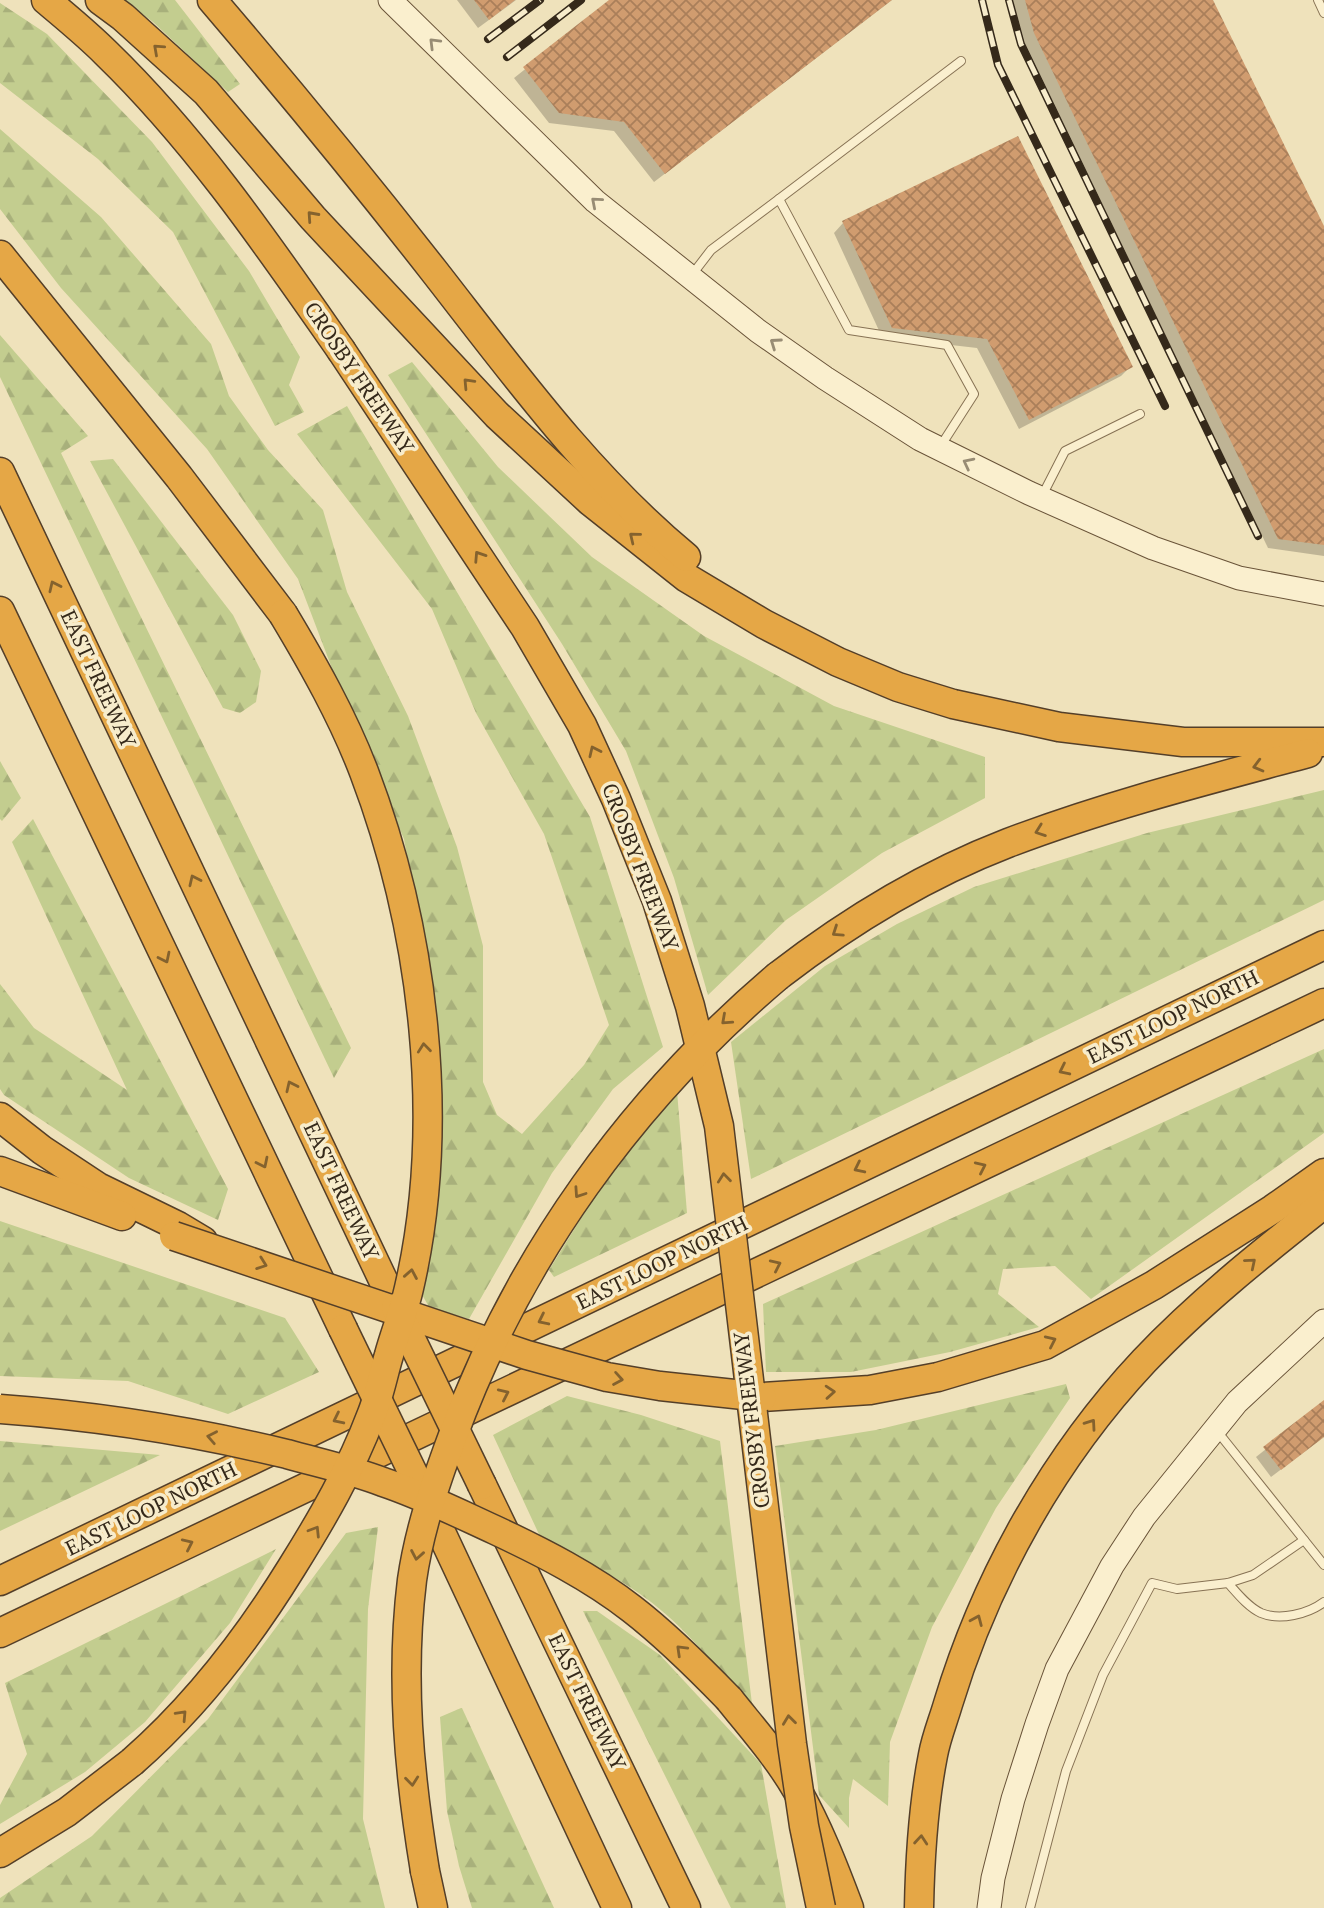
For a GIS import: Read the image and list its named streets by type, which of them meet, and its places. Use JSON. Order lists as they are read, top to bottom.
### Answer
{
  "streets": {
    "highway": ["CROSBY FREEWAY", "EAST FREEWAY", "EAST LOOP NORTH"]
  }
}
